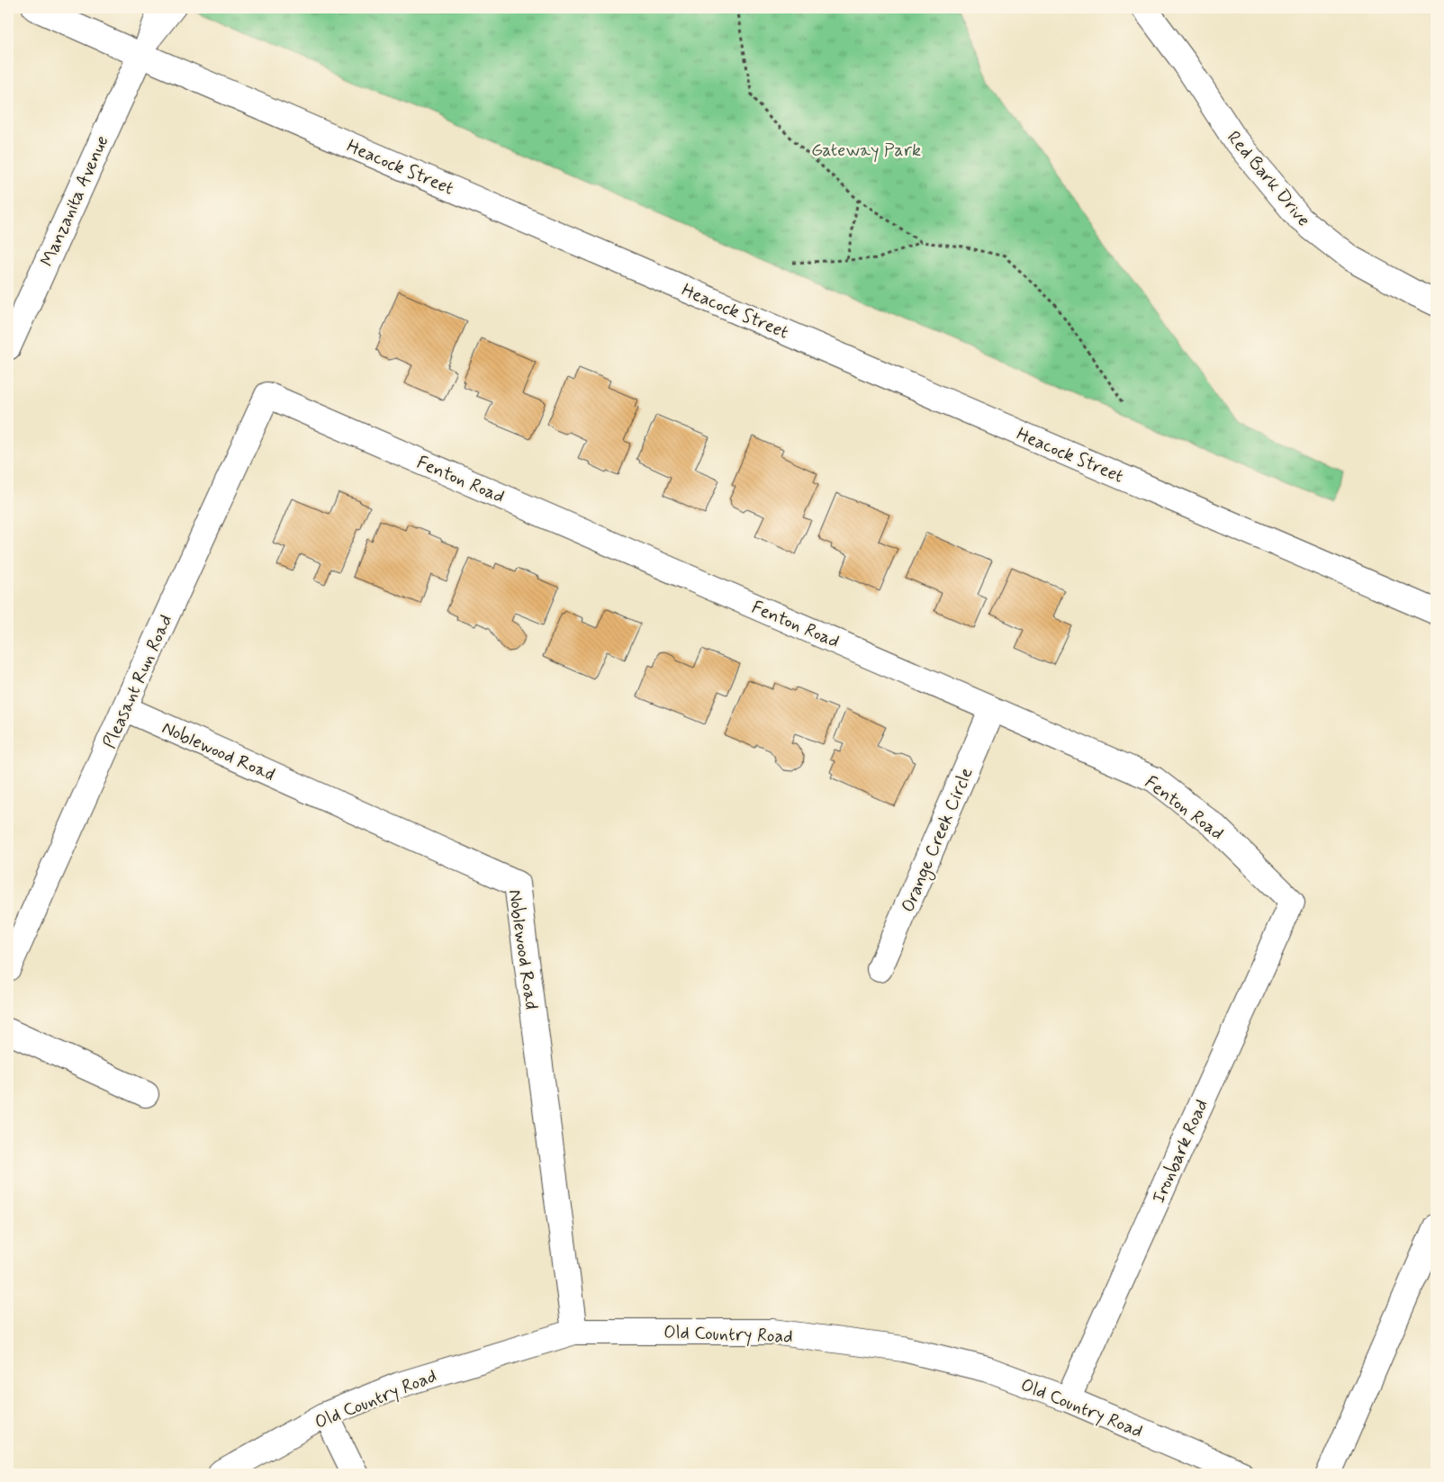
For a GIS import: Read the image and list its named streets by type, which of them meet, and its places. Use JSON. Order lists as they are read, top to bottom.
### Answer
{
  "streets": {
    "street": [
      "Heacock Street",
      "Red Bark Drive",
      "Manzanita Avenue",
      "Fenton Road",
      "Pleasant Run Road",
      "Noblewood Road",
      "Orange Creek Circle",
      "Ironbark Road",
      "Old Country Road"
    ]
  },
  "crossings": [
    ["Heacock Street", "Manzanita Avenue"],
    ["Fenton Road", "Pleasant Run Road"],
    ["Fenton Road", "Orange Creek Circle"],
    ["Fenton Road", "Ironbark Road"],
    ["Pleasant Run Road", "Noblewood Road"],
    ["Noblewood Road", "Old Country Road"],
    ["Ironbark Road", "Old Country Road"]
  ],
  "parks": ["Gateway Park"]
}
